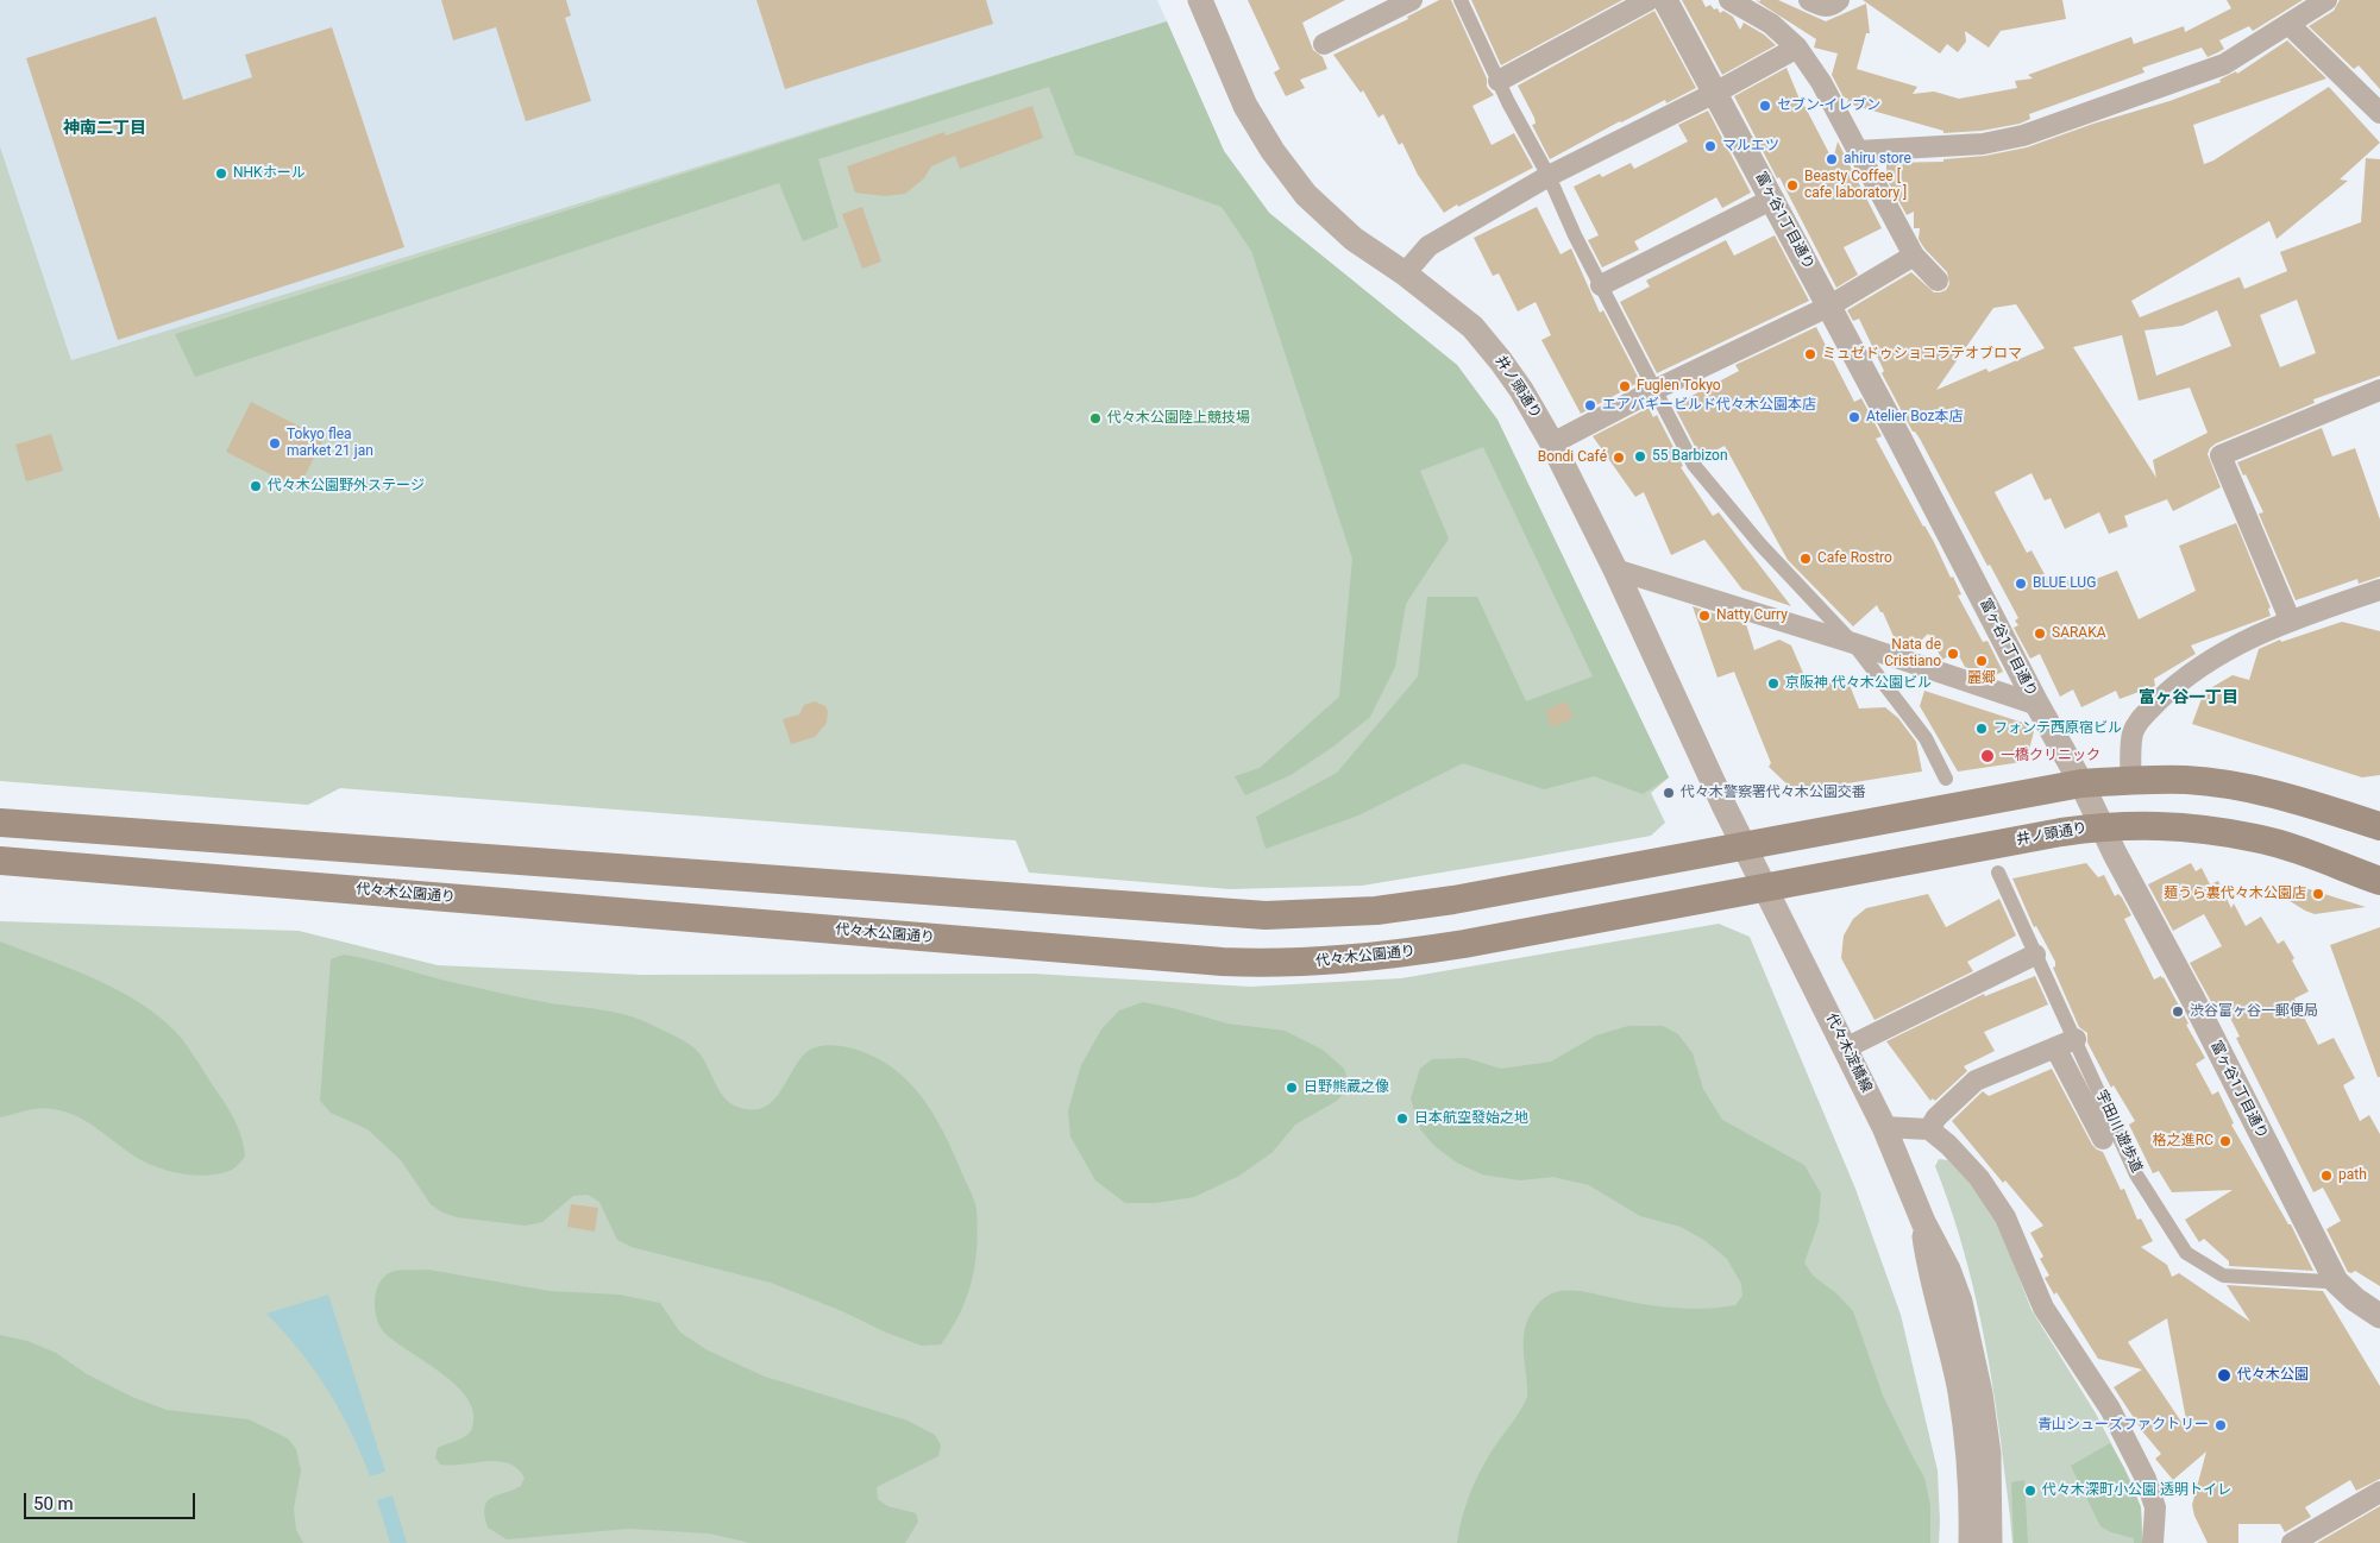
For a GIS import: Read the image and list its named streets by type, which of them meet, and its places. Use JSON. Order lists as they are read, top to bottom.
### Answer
{
  "streets": {
    "main road": ["井ノ頭通り", "代々木公園通り"],
    "street": ["富ヶ谷1丁目通り", "代々木淀橋線", "宇田川 遊歩道"]
  },
  "crossings": [
    ["富ヶ谷1丁目通り", "井ノ頭通り"],
    ["井ノ頭通り", "代々木公園通り"],
    ["井ノ頭通り", "代々木淀橋線"],
    ["代々木公園通り", "代々木淀橋線"]
  ],
  "districts": ["神南二丁目", "富ヶ谷一丁目"],
  "places": [
    "セブン-イレブン",
    "マルエツ",
    "ahiru store",
    "NHKホール",
    "Beasty Coffee [ cafe laboratory ]",
    "ミュゼドゥショコラテオブロマ",
    "Fuglen Tokyo",
    "エアバギービルド代々木公園本店",
    "Atelier Boz本店",
    "代々木公園陸上競技場",
    "Tokyo flea market 21 jan",
    "55 Barbizon",
    "Bondi Café",
    "代々木公園野外ステージ",
    "Cafe Rostro",
    "BLUE LUG",
    "Natty Curry",
    "SARAKA",
    "Nata de Cristiano",
    "麗郷",
    "京阪神 代々木公園ビル",
    "フォンテ西原宿ビル",
    "一橋クリニック",
    "代々木警察署代々木公園交番",
    "麺うら裏代々木公園店",
    "渋谷富ヶ谷一郵便局",
    "日野熊蔵之像",
    "日本航空發始之地",
    "格之進RC",
    "path",
    "代々木公園",
    "青山シューズファクトリー",
    "代々木深町小公園 透明トイレ"
  ],
  "scale_bar": "50 m"
}
